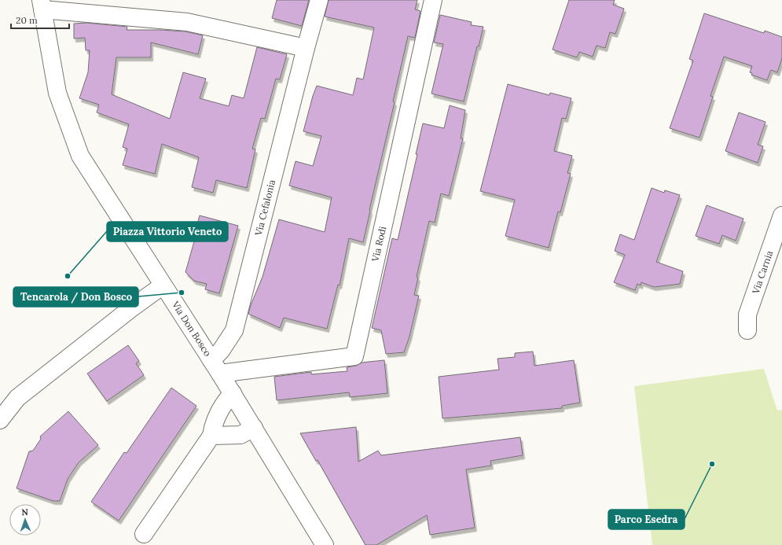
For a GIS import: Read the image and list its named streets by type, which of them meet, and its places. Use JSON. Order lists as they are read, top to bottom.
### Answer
{
  "streets": {
    "street": [
      "Via Cefalonia",
      "Via Rodi",
      "Via Carnia",
      "Via Don Bosco"
    ]
  },
  "crossings": [
    ["Via Cefalonia", "Via Rodi"],
    ["Via Cefalonia", "Via Don Bosco"],
    ["Via Rodi", "Via Don Bosco"]
  ],
  "places": ["Piazza Vittorio Veneto", "Tencarola / Don Bosco", "Parco Esedra"],
  "scale_bar": "20 m",
  "north": "top"
}
